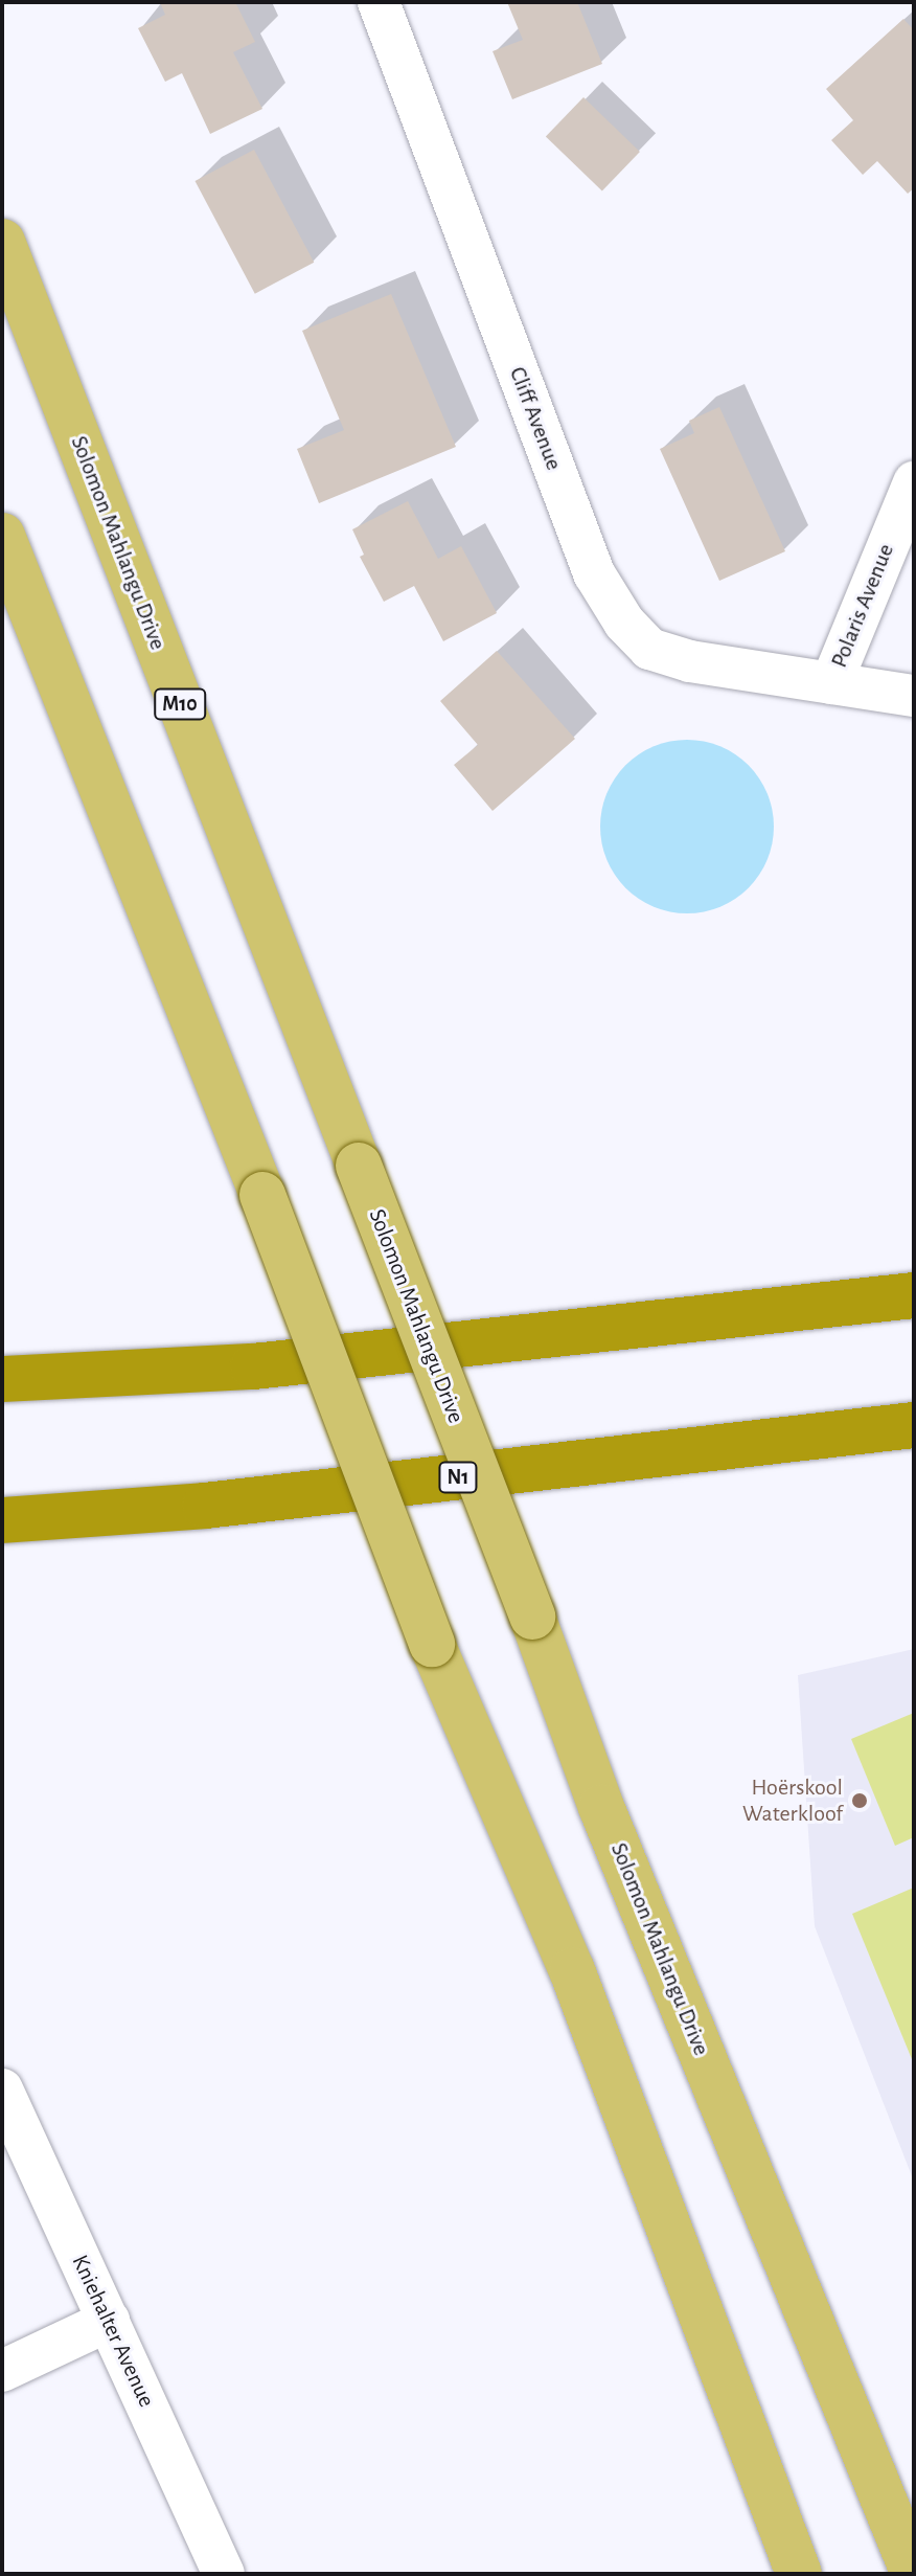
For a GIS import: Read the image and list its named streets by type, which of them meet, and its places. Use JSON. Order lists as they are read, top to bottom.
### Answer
{
  "streets": {
    "highway": ["N1"],
    "main road": ["Solomon Mahlangu Drive", "M10"],
    "street": ["Cliff Avenue", "Polaris Avenue", "Kniehalter Avenue"]
  },
  "crossings": [
    ["Cliff Avenue", "Polaris Avenue"]
  ],
  "places": ["Hoërskool Waterkloof"]
}
